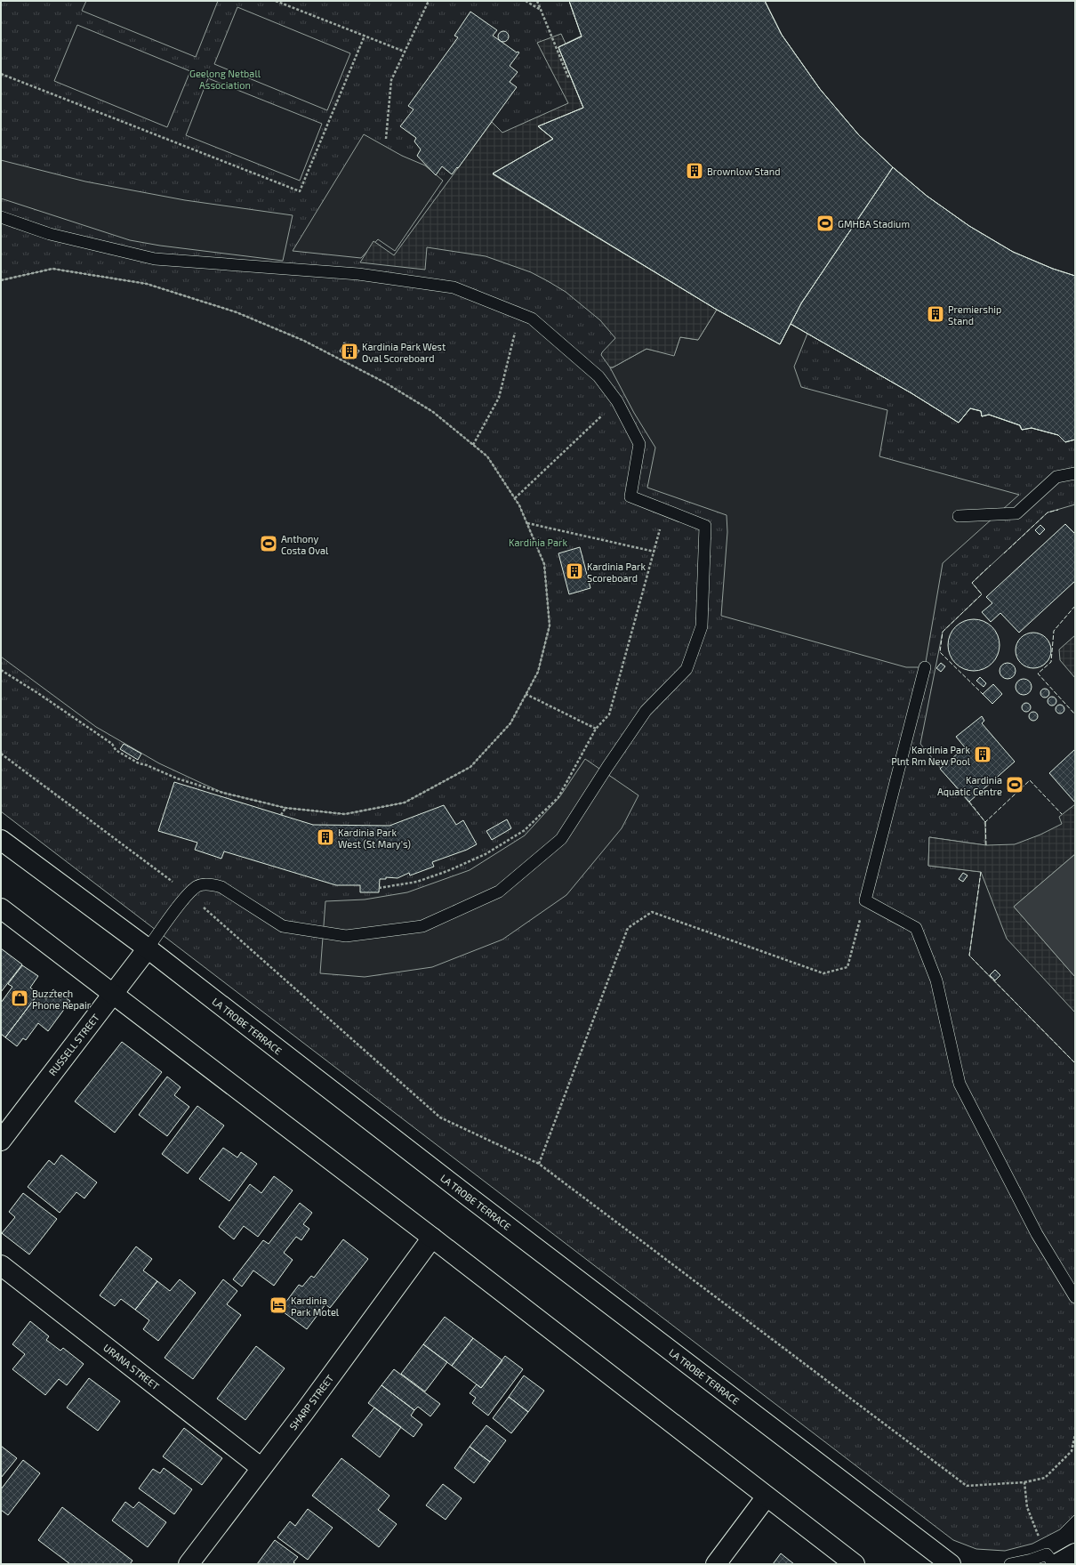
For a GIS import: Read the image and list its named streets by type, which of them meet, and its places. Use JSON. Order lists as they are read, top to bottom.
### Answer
{
  "streets": {
    "main road": [
      "LA TROBE TERRACE",
      "RUSSELL STREET",
      "URANA STREET",
      "SHARP STREET"
    ]
  },
  "crossings": [
    ["LA TROBE TERRACE", "RUSSELL STREET"],
    ["URANA STREET", "SHARP STREET"]
  ],
  "parks": ["Geelong Netball Association", "Kardinia Park"],
  "places": {
    "building": [
      "Brownlow Stand",
      "Premiership Stand",
      "Kardinia Park West Oval Scoreboard",
      "Kardinia Park Scoreboard",
      "Kardinia Park Plnt Rm New Pool",
      "Kardinia Park West (St Mary's)"
    ],
    "sports": ["GMHBA Stadium", "Anthony Costa Oval", "Kardinia Aquatic Centre"],
    "shop": ["Buzztech Phone Repair"],
    "hotel": ["Kardinia Park Motel"]
  }
}
